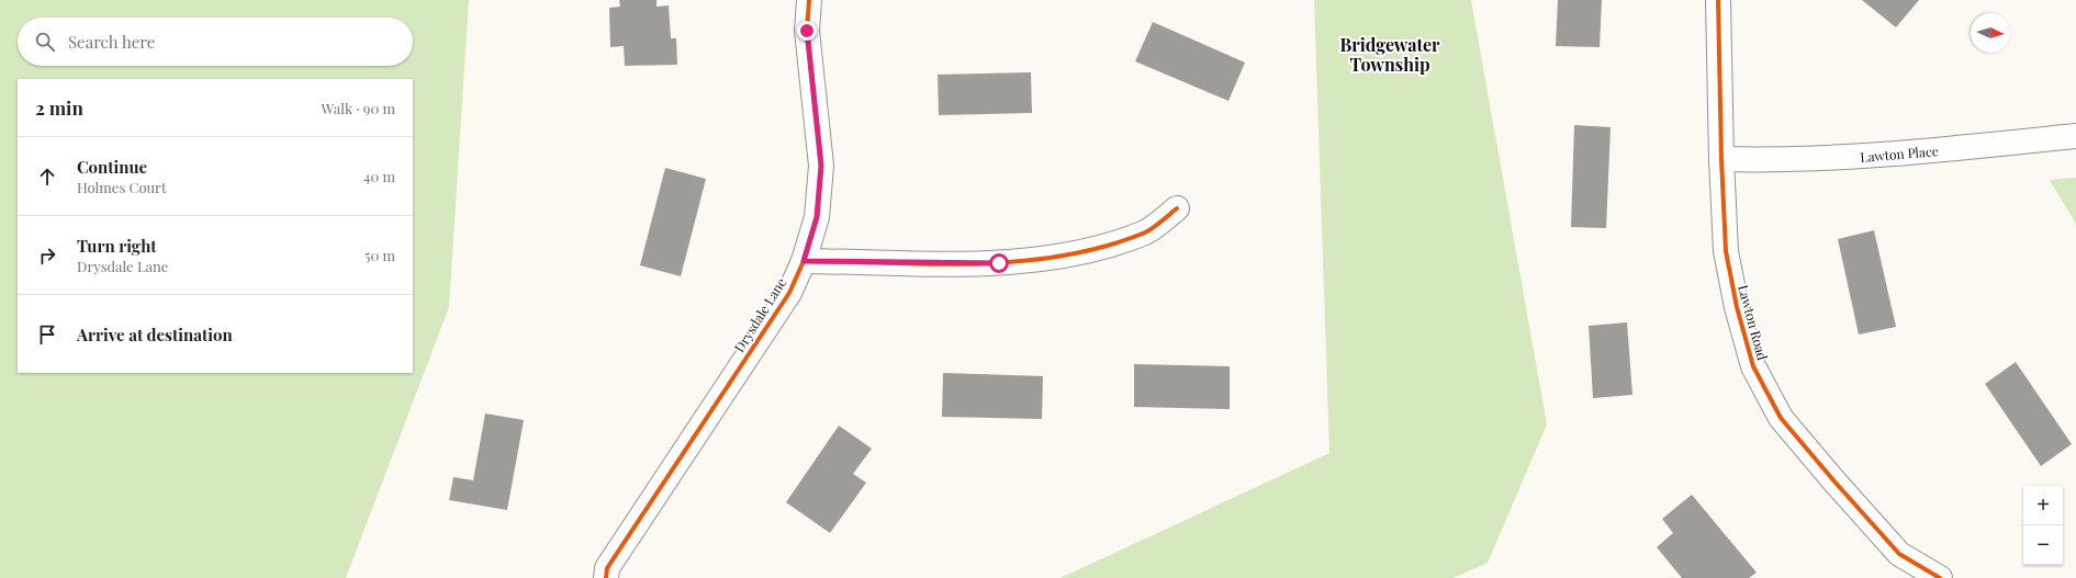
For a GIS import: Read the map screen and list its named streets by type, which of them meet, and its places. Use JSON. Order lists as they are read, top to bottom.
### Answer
{
  "streets": {
    "street": ["Lawton Place", "Drysdale Lane", "Lawton Road"]
  },
  "crossings": [
    ["Lawton Place", "Lawton Road"]
  ],
  "districts": ["Bridgewater Township"],
  "north": "right",
  "page": {
    "search": "Search here",
    "heading": ["2 min", "Walk · 90 m"],
    "list": [
      ["Continue", "Holmes Court", "40 m"],
      ["Turn right", "Drysdale Lane", "50 m"],
      "Arrive at destination"
    ],
    "map_buttons": ["+", "−"]
  }
}
